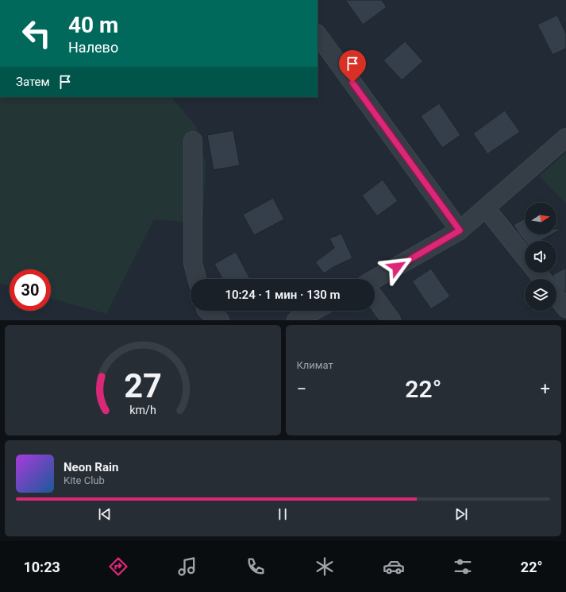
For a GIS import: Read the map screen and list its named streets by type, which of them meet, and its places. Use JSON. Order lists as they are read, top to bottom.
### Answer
{
  "north": "right",
  "page": {
    "turn": ["40 m", "Налево"],
    "then": "Затем",
    "limit": "30",
    "trip": "10:24 · 1 мин · 130 m",
    "tile": "Климат",
    "heat": ["−", "22°", "+"],
    "song": ["Neon Rain", "Kite Club"],
    "tabs": ["10:23", "22°"],
    "gauge": ["27", "km/h"]
  }
}
